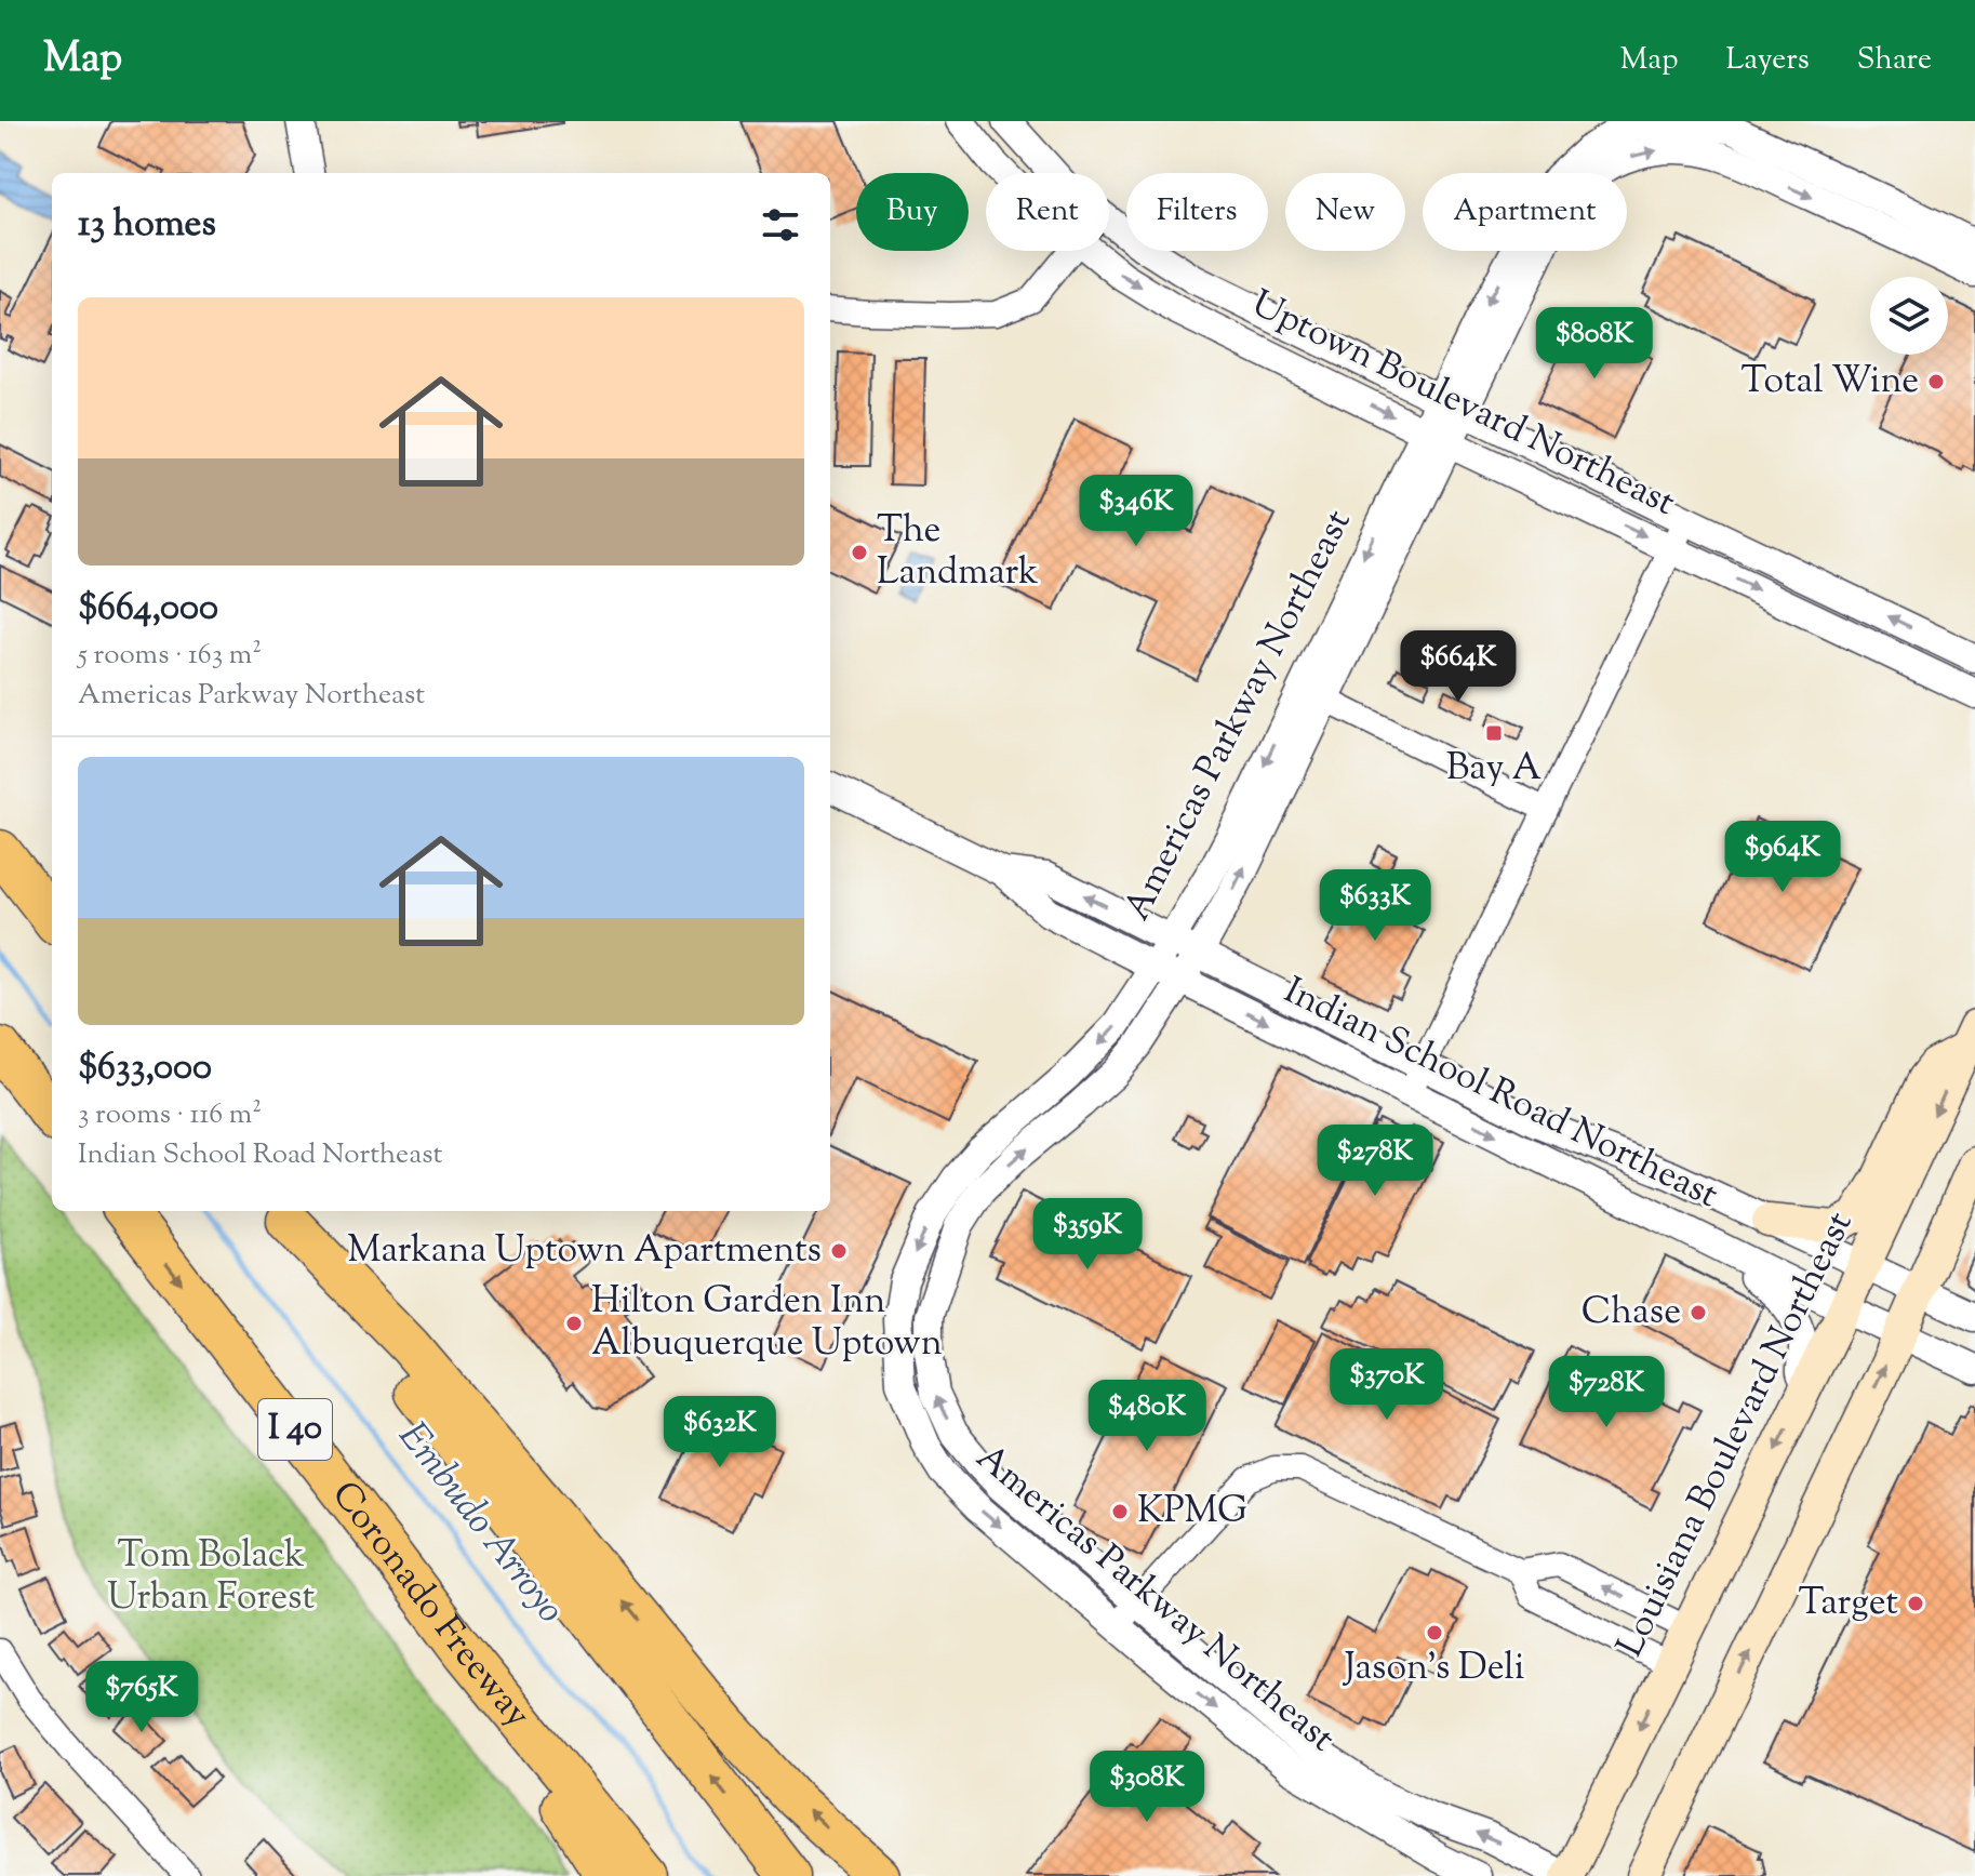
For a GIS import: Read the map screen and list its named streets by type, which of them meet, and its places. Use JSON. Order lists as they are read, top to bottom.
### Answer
{
  "streets": {
    "highway": ["I 40", "Coronado Freeway"],
    "main road": ["Louisiana Boulevard Northeast"],
    "street": ["Uptown Boulevard Northeast", "Americas Parkway Northeast", "Indian School Road Northeast"]
  },
  "crossings": [
    ["Uptown Boulevard Northeast", "Americas Parkway Northeast"],
    ["Americas Parkway Northeast", "Indian School Road Northeast"],
    ["Americas Parkway Northeast", "Louisiana Boulevard Northeast"],
    ["Indian School Road Northeast", "Louisiana Boulevard Northeast"]
  ],
  "water": ["Embudo Arroyo"],
  "parks": ["Tom Bolack Urban Forest"],
  "places": {
    "other": [
      "Total Wine",
      "The Landmark",
      "Markana Uptown Apartments",
      "Chase",
      "Hilton Garden Inn Albuquerque Uptown",
      "KPMG",
      "Target",
      "Jason's Deli"
    ],
    "transit": ["Bay A"]
  },
  "page": {
    "header": "Map",
    "nav": ["Map", "Layers", "Share"],
    "chip": [
      "Buy",
      "Rent",
      "Filters",
      "New",
      "Apartment"
    ],
    "heading": "13 homes",
    "list": [
      {
        "name": "$664,000",
        "note": "5 rooms · 163 m² · Americas Parkway Northeast"
      },
      {
        "name": "$633,000",
        "note": "3 rooms · 116 m² · Indian School Road Northeast"
      }
    ],
    "price": [
      "$808K",
      "$346K",
      "$664K",
      "$964K",
      "$633K",
      "$278K",
      "$359K",
      "$370K",
      "$728K",
      "$480K",
      "$632K",
      "$765K",
      "$308K"
    ]
  }
}
